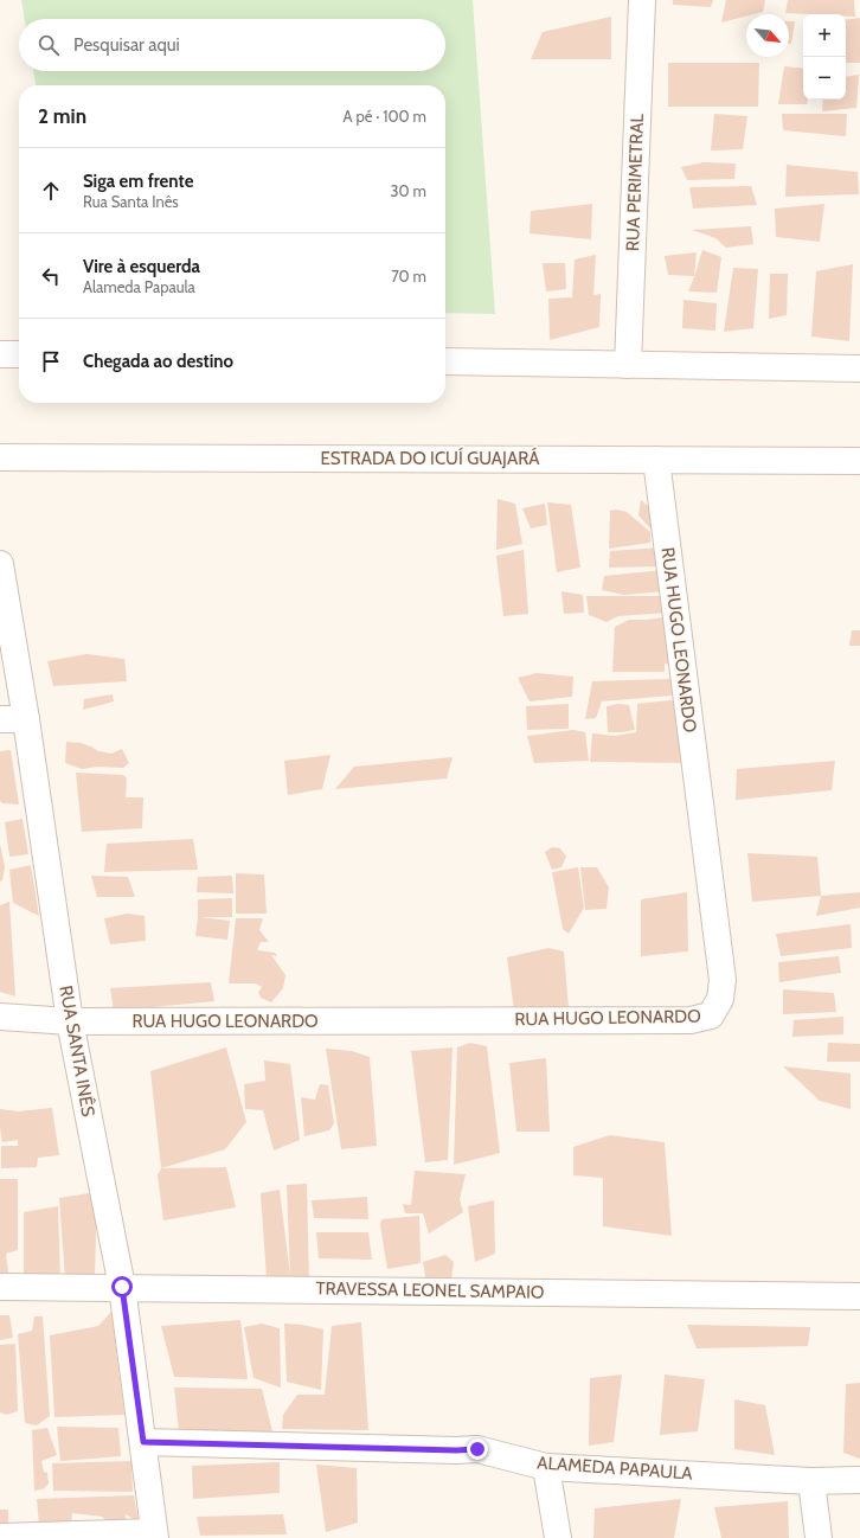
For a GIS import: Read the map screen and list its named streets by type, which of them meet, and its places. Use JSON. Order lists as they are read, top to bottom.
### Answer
{
  "streets": {
    "street": [
      "RUA PERIMETRAL",
      "ESTRADA DO ICUÍ GUAJARÁ",
      "RUA HUGO LEONARDO",
      "RUA SANTA INÊS",
      "TRAVESSA LEONEL SAMPAIO",
      "ALAMEDA PAPAULA"
    ]
  },
  "crossings": [
    ["ESTRADA DO ICUÍ GUAJARÁ", "RUA HUGO LEONARDO"],
    ["RUA HUGO LEONARDO", "RUA SANTA INÊS"],
    ["RUA SANTA INÊS", "TRAVESSA LEONEL SAMPAIO"],
    ["RUA SANTA INÊS", "ALAMEDA PAPAULA"]
  ],
  "north": "bottom right",
  "page": {
    "map_buttons": ["+", "−"],
    "search": "Pesquisar aqui",
    "heading": ["2 min", "A pé · 100 m"],
    "list": [
      ["Siga em frente", "Rua Santa Inês", "30 m"],
      ["Vire à esquerda", "Alameda Papaula", "70 m"],
      "Chegada ao destino"
    ]
  }
}
